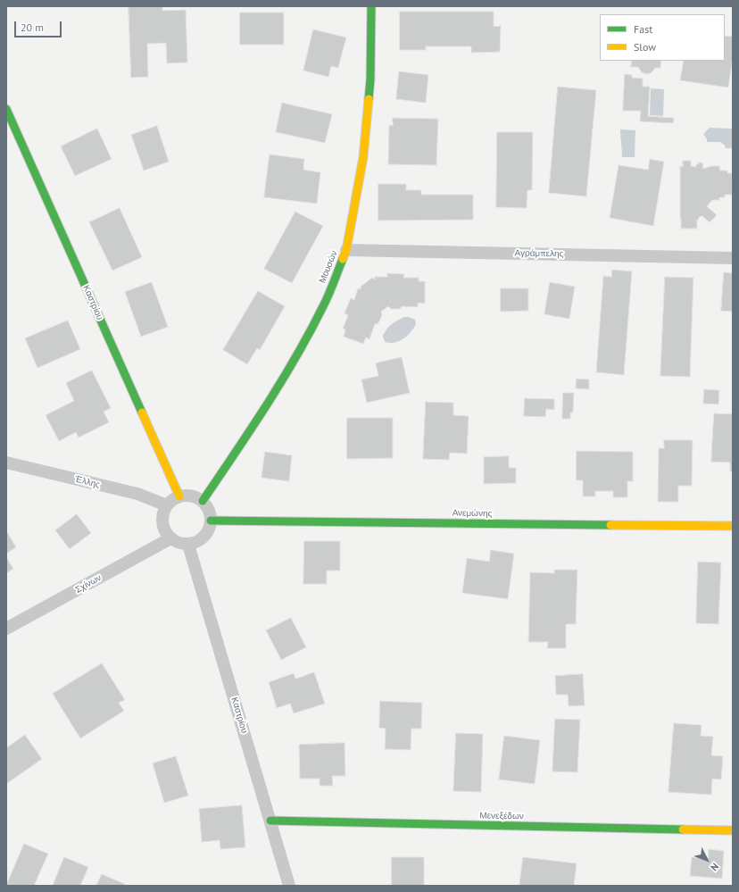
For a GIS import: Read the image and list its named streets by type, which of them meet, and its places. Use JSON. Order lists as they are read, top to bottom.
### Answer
{
  "streets": {
    "street": [
      "Αγράμπελης",
      "Μουσών",
      "Καστρίου",
      "Έλλης",
      "Ανεμώνης",
      "Σχίνων",
      "Μενεξέδων"
    ]
  },
  "crossings": [
    ["Αγράμπελης", "Μουσών"],
    ["Μουσών", "Καστρίου"],
    ["Μουσών", "Έλλης"],
    ["Μουσών", "Ανεμώνης"],
    ["Μουσών", "Σχίνων"],
    ["Καστρίου", "Έλλης"],
    ["Καστρίου", "Ανεμώνης"],
    ["Καστρίου", "Σχίνων"],
    ["Καστρίου", "Μενεξέδων"],
    ["Έλλης", "Ανεμώνης"],
    ["Έλλης", "Σχίνων"],
    ["Ανεμώνης", "Σχίνων"]
  ],
  "legend": ["Fast", "Slow"],
  "scale_bar": "20 m",
  "north": "bottom right"
}
